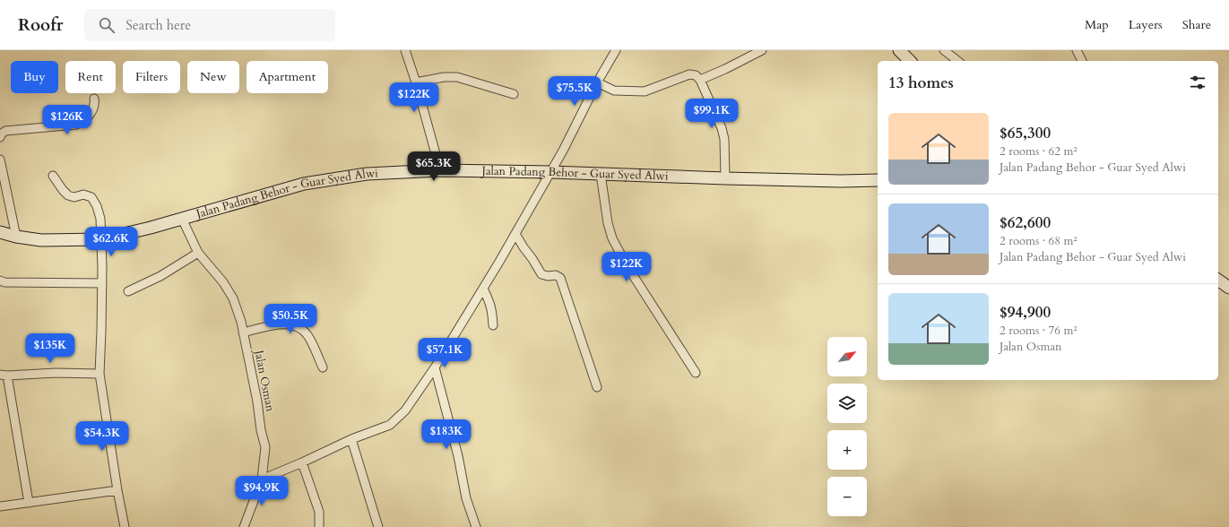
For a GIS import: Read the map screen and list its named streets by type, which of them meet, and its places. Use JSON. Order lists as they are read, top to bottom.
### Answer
{
  "streets": {
    "main road": ["Jalan Padang Behor - Guar Syed Alwi"],
    "street": ["Jalan Osman"]
  },
  "crossings": [
    ["Jalan Padang Behor - Guar Syed Alwi", "Jalan Osman"]
  ],
  "north": "top right",
  "page": {
    "header": "Roofr",
    "search": "Search here",
    "nav": ["Map", "Layers", "Share"],
    "chip": [
      "Buy",
      "Rent",
      "Filters",
      "New",
      "Apartment"
    ],
    "heading": "13 homes",
    "price": [
      "$75.5K",
      "$122K",
      "$99.1K",
      "$126K",
      "$65.3K",
      "$62.6K",
      "$122K",
      "$50.5K",
      "$135K",
      "$57.1K",
      "$183K",
      "$54.3K",
      "$94.9K"
    ],
    "list": [
      {
        "name": "$65,300",
        "note": "2 rooms · 62 m² · Jalan Padang Behor - Guar Syed Alwi"
      },
      {
        "name": "$62,600",
        "note": "2 rooms · 68 m² · Jalan Padang Behor - Guar Syed Alwi"
      },
      {
        "name": "$94,900",
        "note": "2 rooms · 76 m² · Jalan Osman"
      }
    ],
    "map_buttons": ["+", "−"]
  }
}
